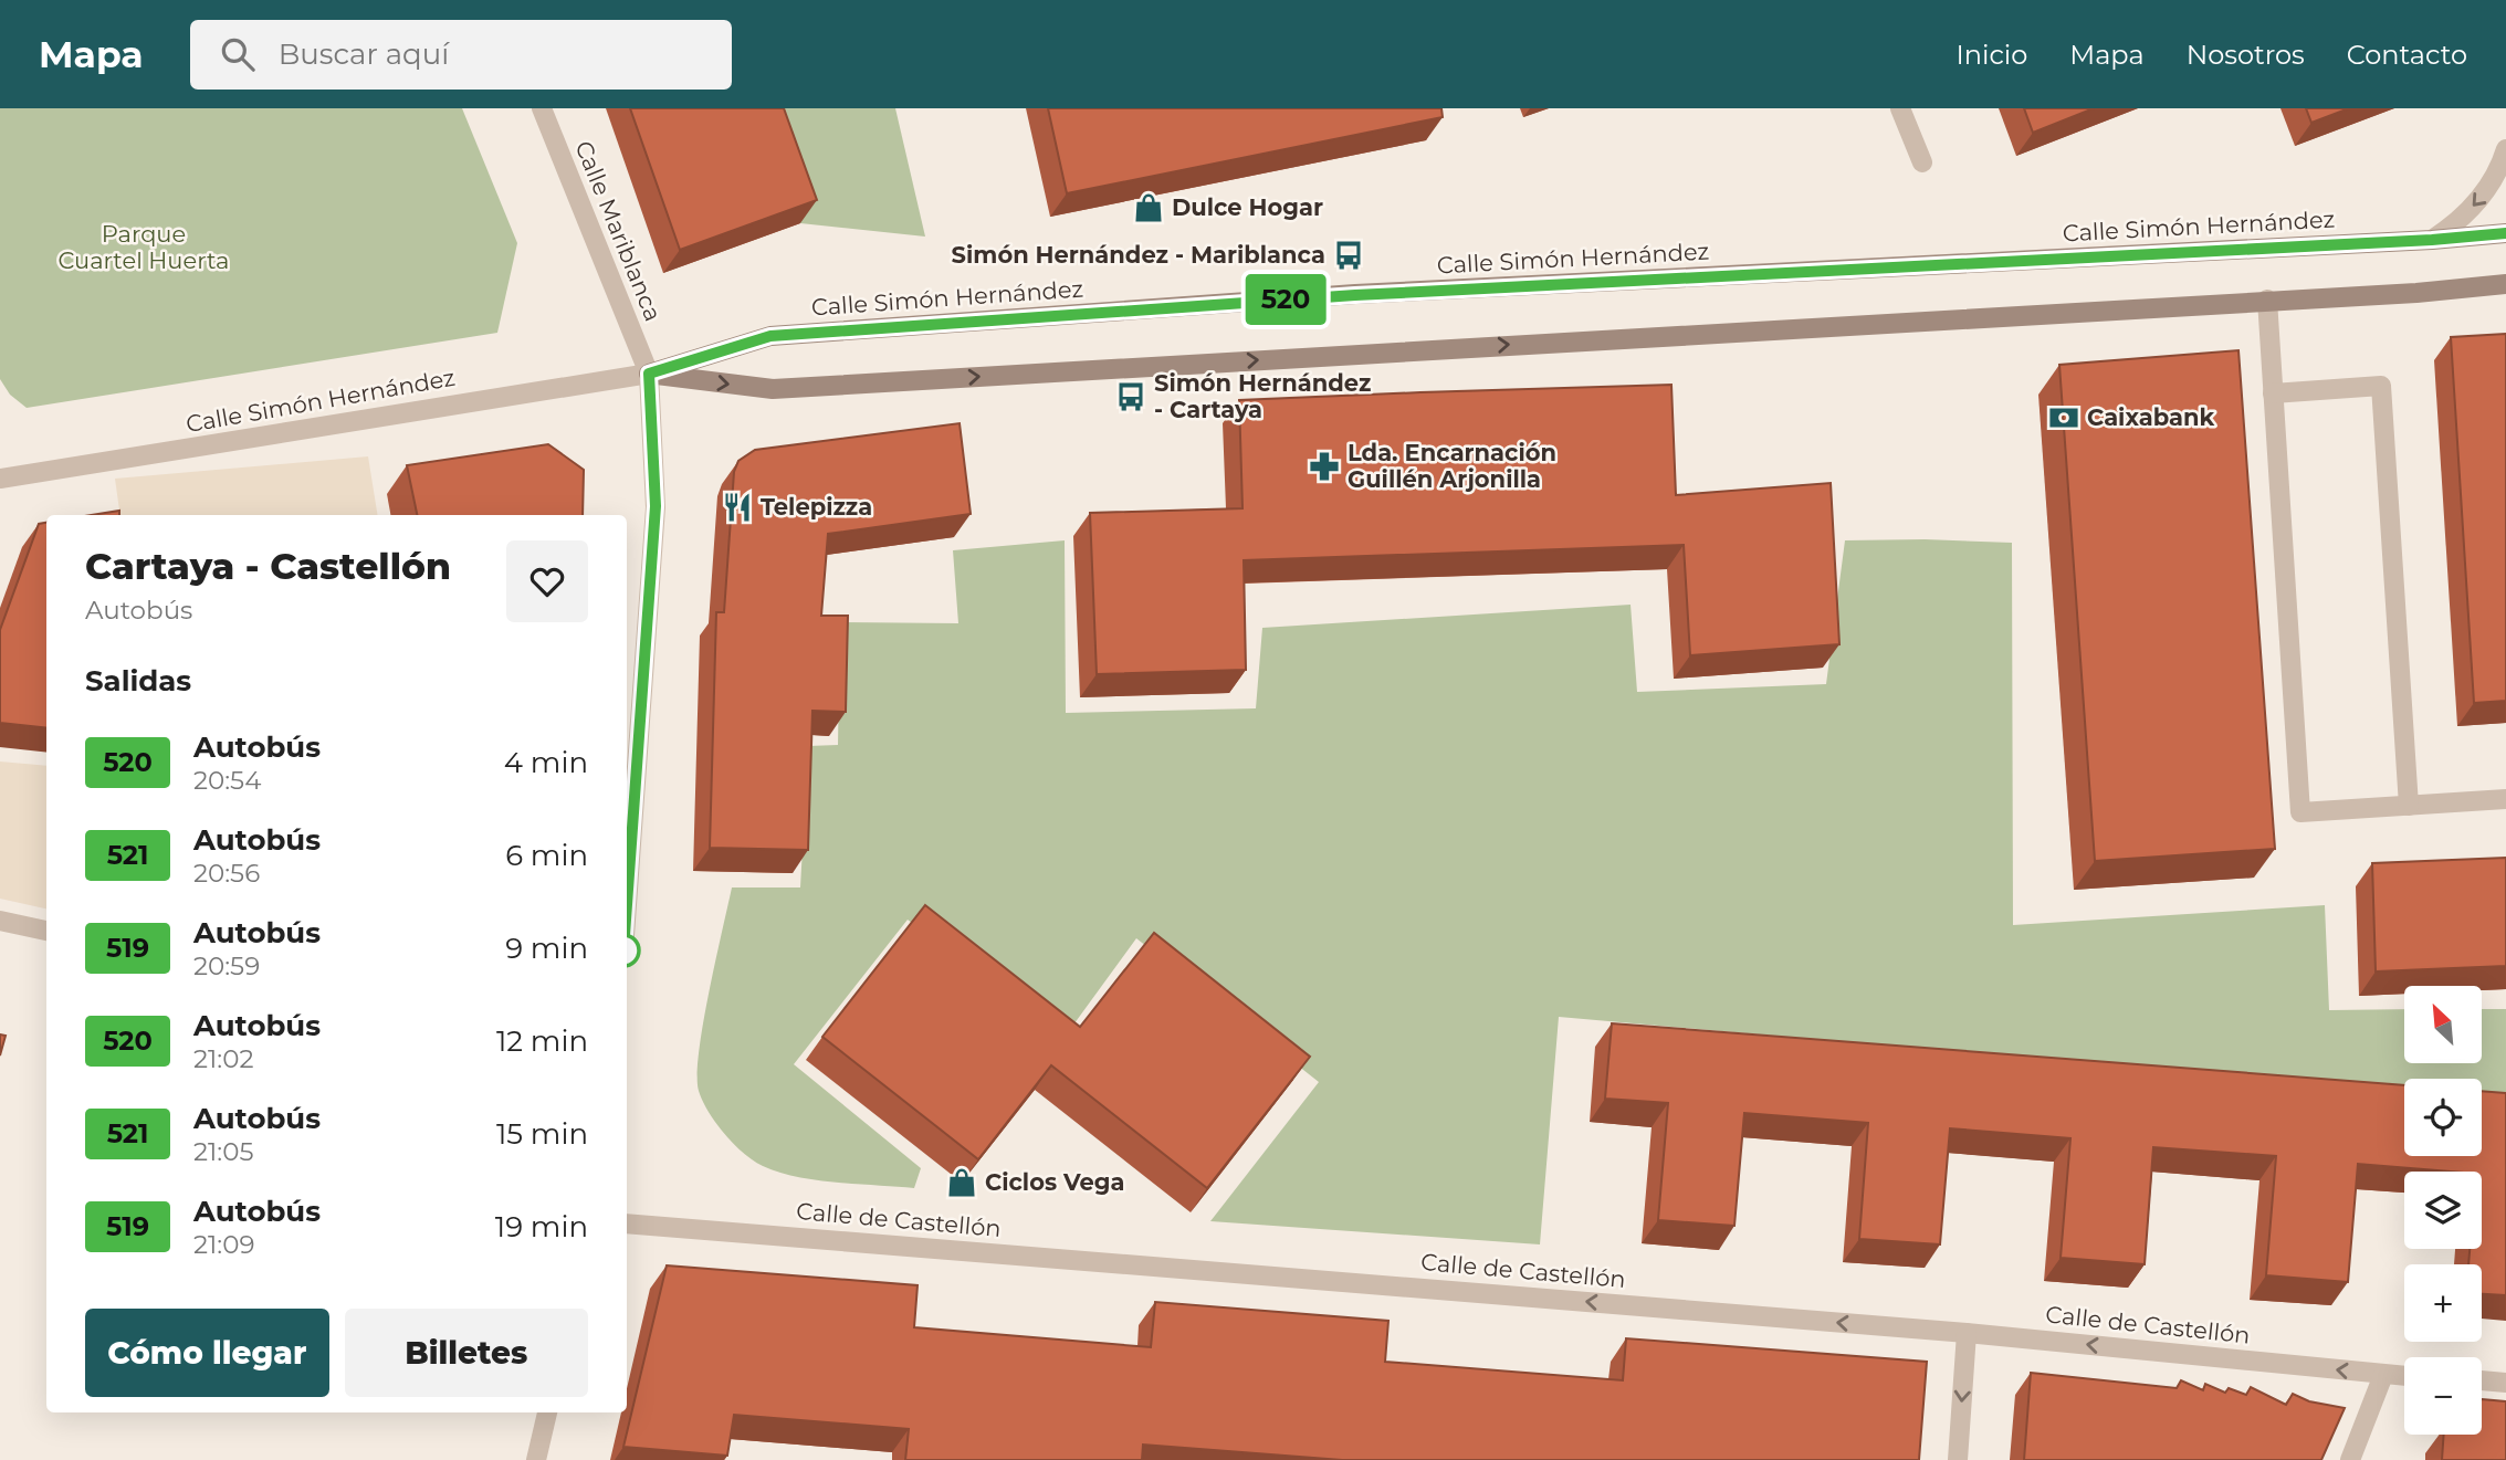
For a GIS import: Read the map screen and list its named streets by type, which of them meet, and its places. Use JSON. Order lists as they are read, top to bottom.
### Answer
{
  "streets": {
    "street": ["Calle Simón Hernández", "Calle Mariblanca", "Calle de Castellón"]
  },
  "crossings": [
    ["Calle Simón Hernández", "Calle Mariblanca"]
  ],
  "one_way": ["Calle de Castellón"],
  "parks": ["Parque Cuartel Huerta"],
  "places": {
    "shop": ["Dulce Hogar", "Ciclos Vega"],
    "bus stop": ["Simón Hernández - Mariblanca", "Simón Hernández - Cartaya"],
    "bank": ["Caixabank"],
    "pharmacy": ["Lda. Encarnación Guillén Arjonilla"],
    "restaurant": ["Telepizza"]
  },
  "lines": ["bus line 520"],
  "north": "top left",
  "page": {
    "header": "Mapa",
    "search": "Buscar aquí",
    "nav": [
      "Inicio",
      "Mapa",
      "Nosotros",
      "Contacto"
    ],
    "on_map": "520",
    "heading": [
      ["Cartaya - Castellón", "Autobús"],
      "Salidas"
    ],
    "list": [
      {
        "mark": "520",
        "name": "Autobús",
        "note": "20:54",
        "value": "4 min"
      },
      {
        "mark": "521",
        "name": "Autobús",
        "note": "20:56",
        "value": "6 min"
      },
      {
        "mark": "519",
        "name": "Autobús",
        "note": "20:59",
        "value": "9 min"
      },
      {
        "mark": "520",
        "name": "Autobús",
        "note": "21:02",
        "value": "12 min"
      },
      {
        "mark": "521",
        "name": "Autobús",
        "note": "21:05",
        "value": "15 min"
      },
      {
        "mark": "519",
        "name": "Autobús",
        "note": "21:09",
        "value": "19 min"
      }
    ],
    "map_buttons": ["+", "−"],
    "buttons": ["Cómo llegar", "Billetes"]
  }
}
